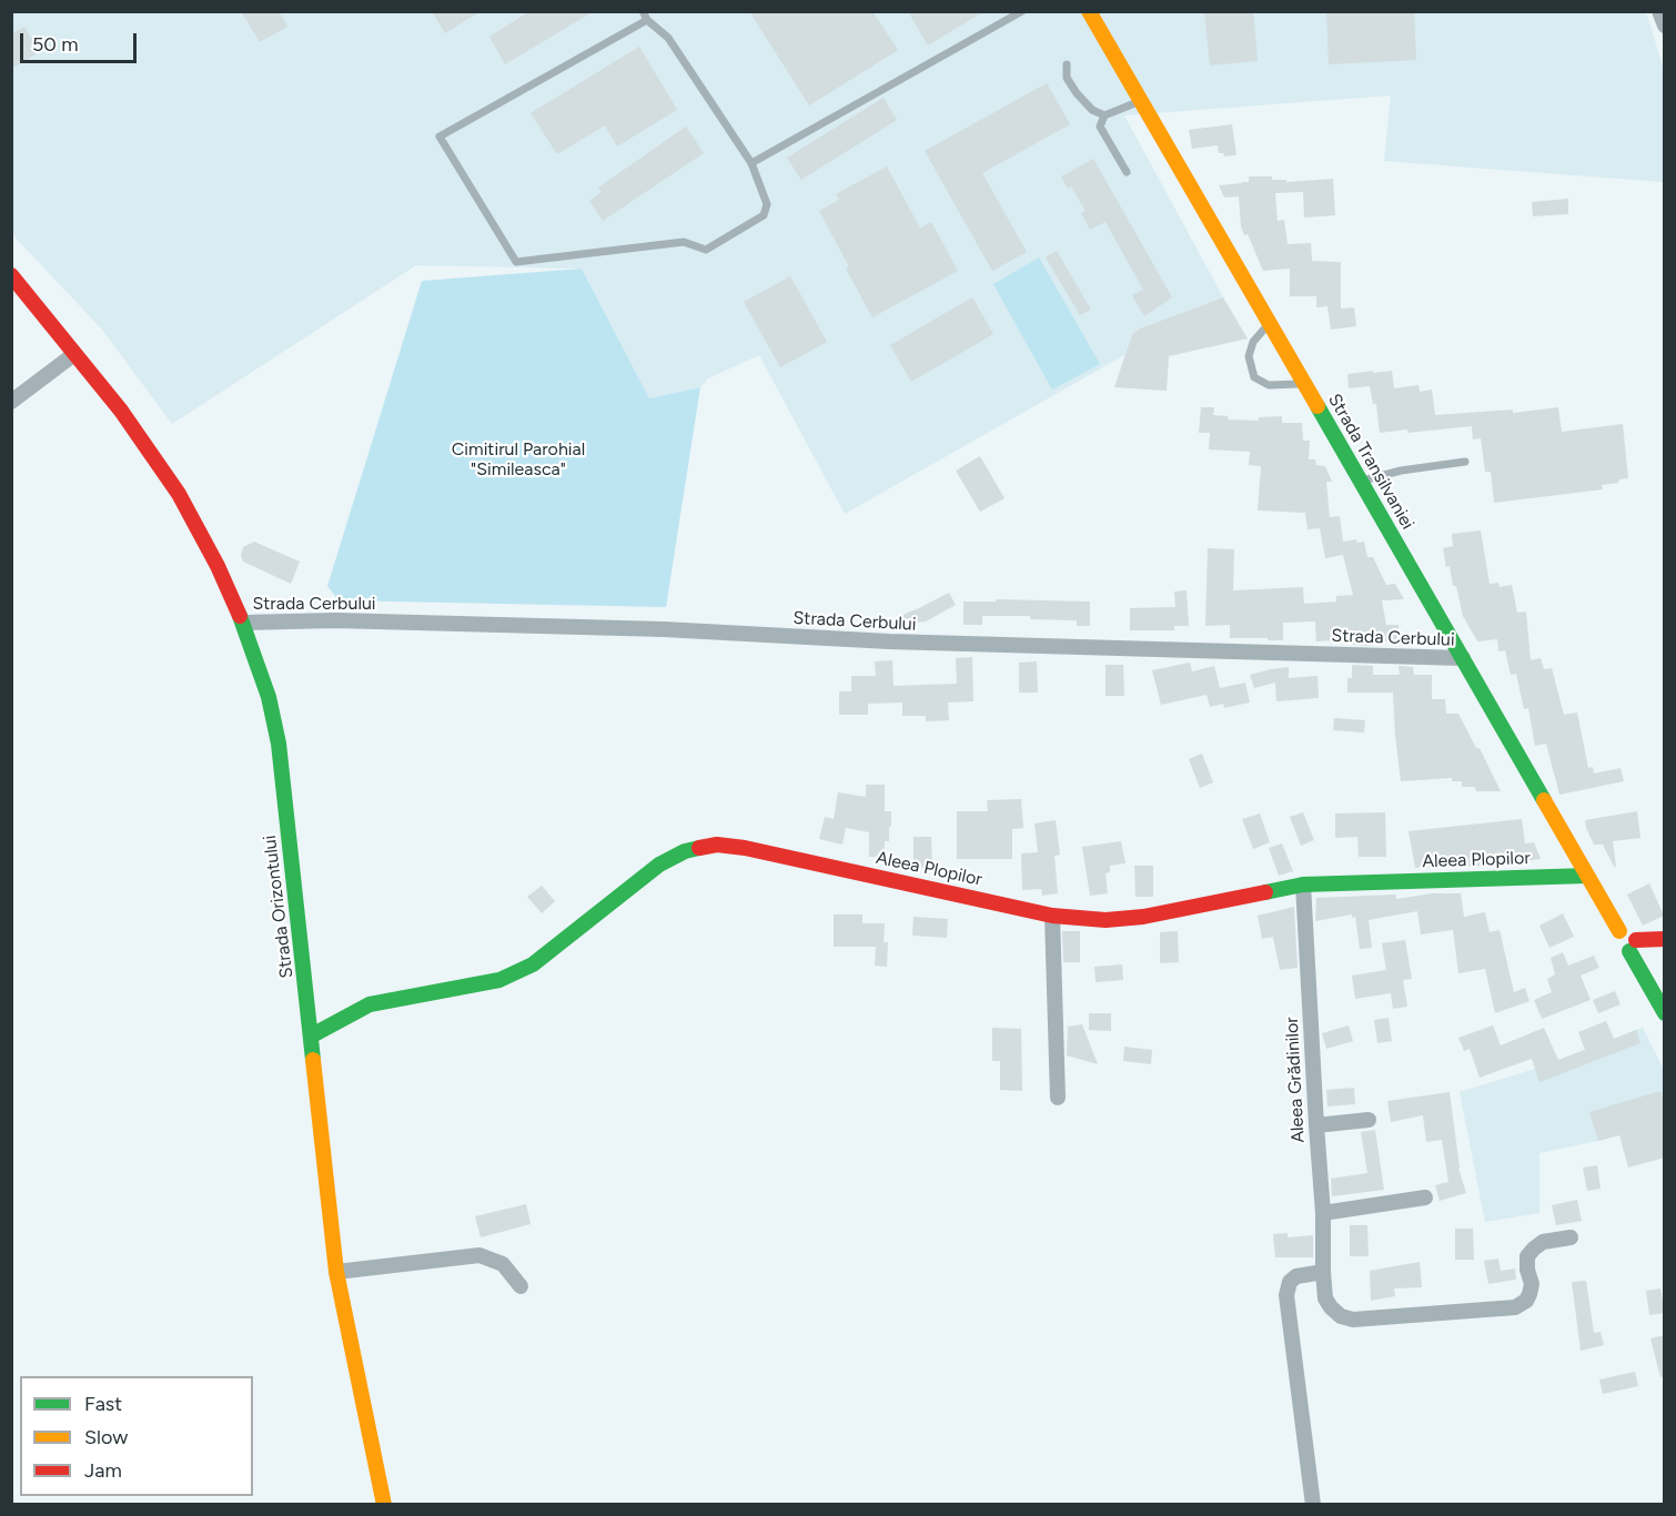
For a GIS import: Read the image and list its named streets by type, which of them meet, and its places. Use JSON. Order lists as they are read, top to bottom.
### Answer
{
  "streets": {
    "street": [
      "Strada Transilvaniei",
      "Strada Cerbului",
      "Aleea Plopilor",
      "Strada Orizontului",
      "Aleea Grădinilor"
    ]
  },
  "crossings": [
    ["Strada Transilvaniei", "Strada Cerbului"],
    ["Strada Transilvaniei", "Aleea Plopilor"],
    ["Strada Cerbului", "Strada Orizontului"],
    ["Aleea Plopilor", "Strada Orizontului"],
    ["Aleea Plopilor", "Aleea Grădinilor"]
  ],
  "parks": ["Cimitirul Parohial \"Simileasca\""],
  "legend": ["Fast", "Slow", "Jam"],
  "scale_bar": "50 m"
}
